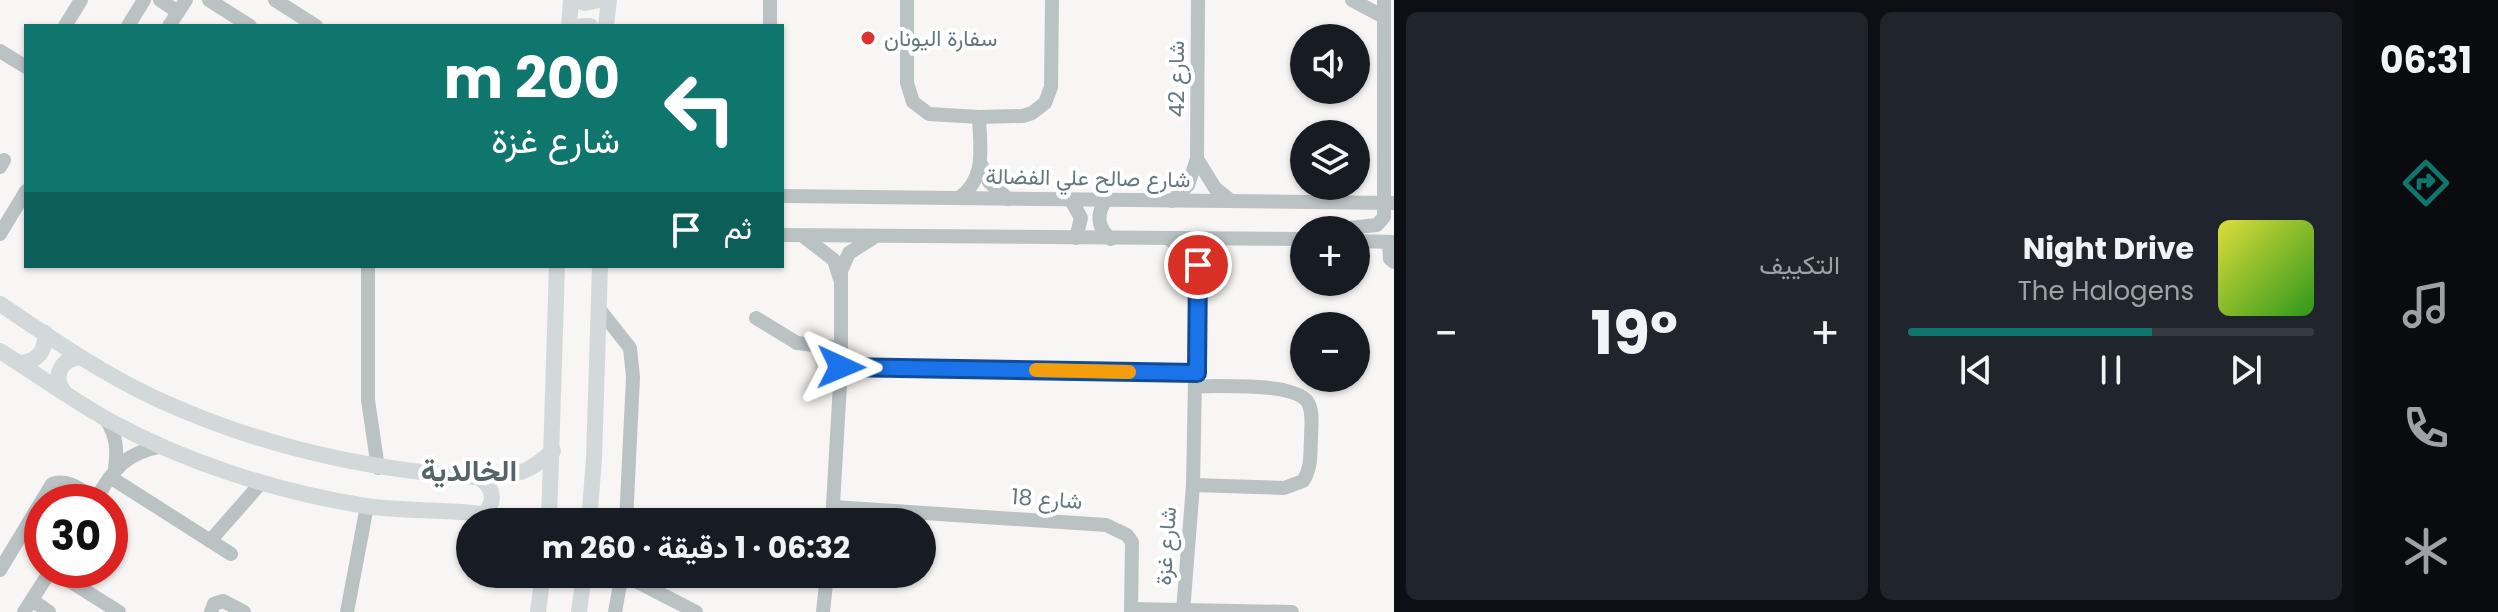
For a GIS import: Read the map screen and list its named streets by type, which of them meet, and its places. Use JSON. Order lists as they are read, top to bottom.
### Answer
{
  "streets": {
    "street": [
      "شارع 42",
      "شارع صالح علي الفضالة",
      "شارع 18",
      "شارع غزة"
    ]
  },
  "crossings": [
    ["شارع 42", "شارع صالح علي الفضالة"],
    ["شارع 18", "شارع غزة"]
  ],
  "districts": ["الخالدية"],
  "places": ["سفارة اليونان"],
  "page": {
    "tabs": "06:31",
    "tile": "التكييف",
    "map_buttons": ["+", "−"],
    "turn": ["200 m", "شارع غزة"],
    "then": "ثم",
    "song": ["Night Drive", "The Halogens"],
    "heat": ["−", "19°", "+"],
    "limit": "30",
    "trip": "06:32 · 1 دقيقة · 260 m"
  }
}
